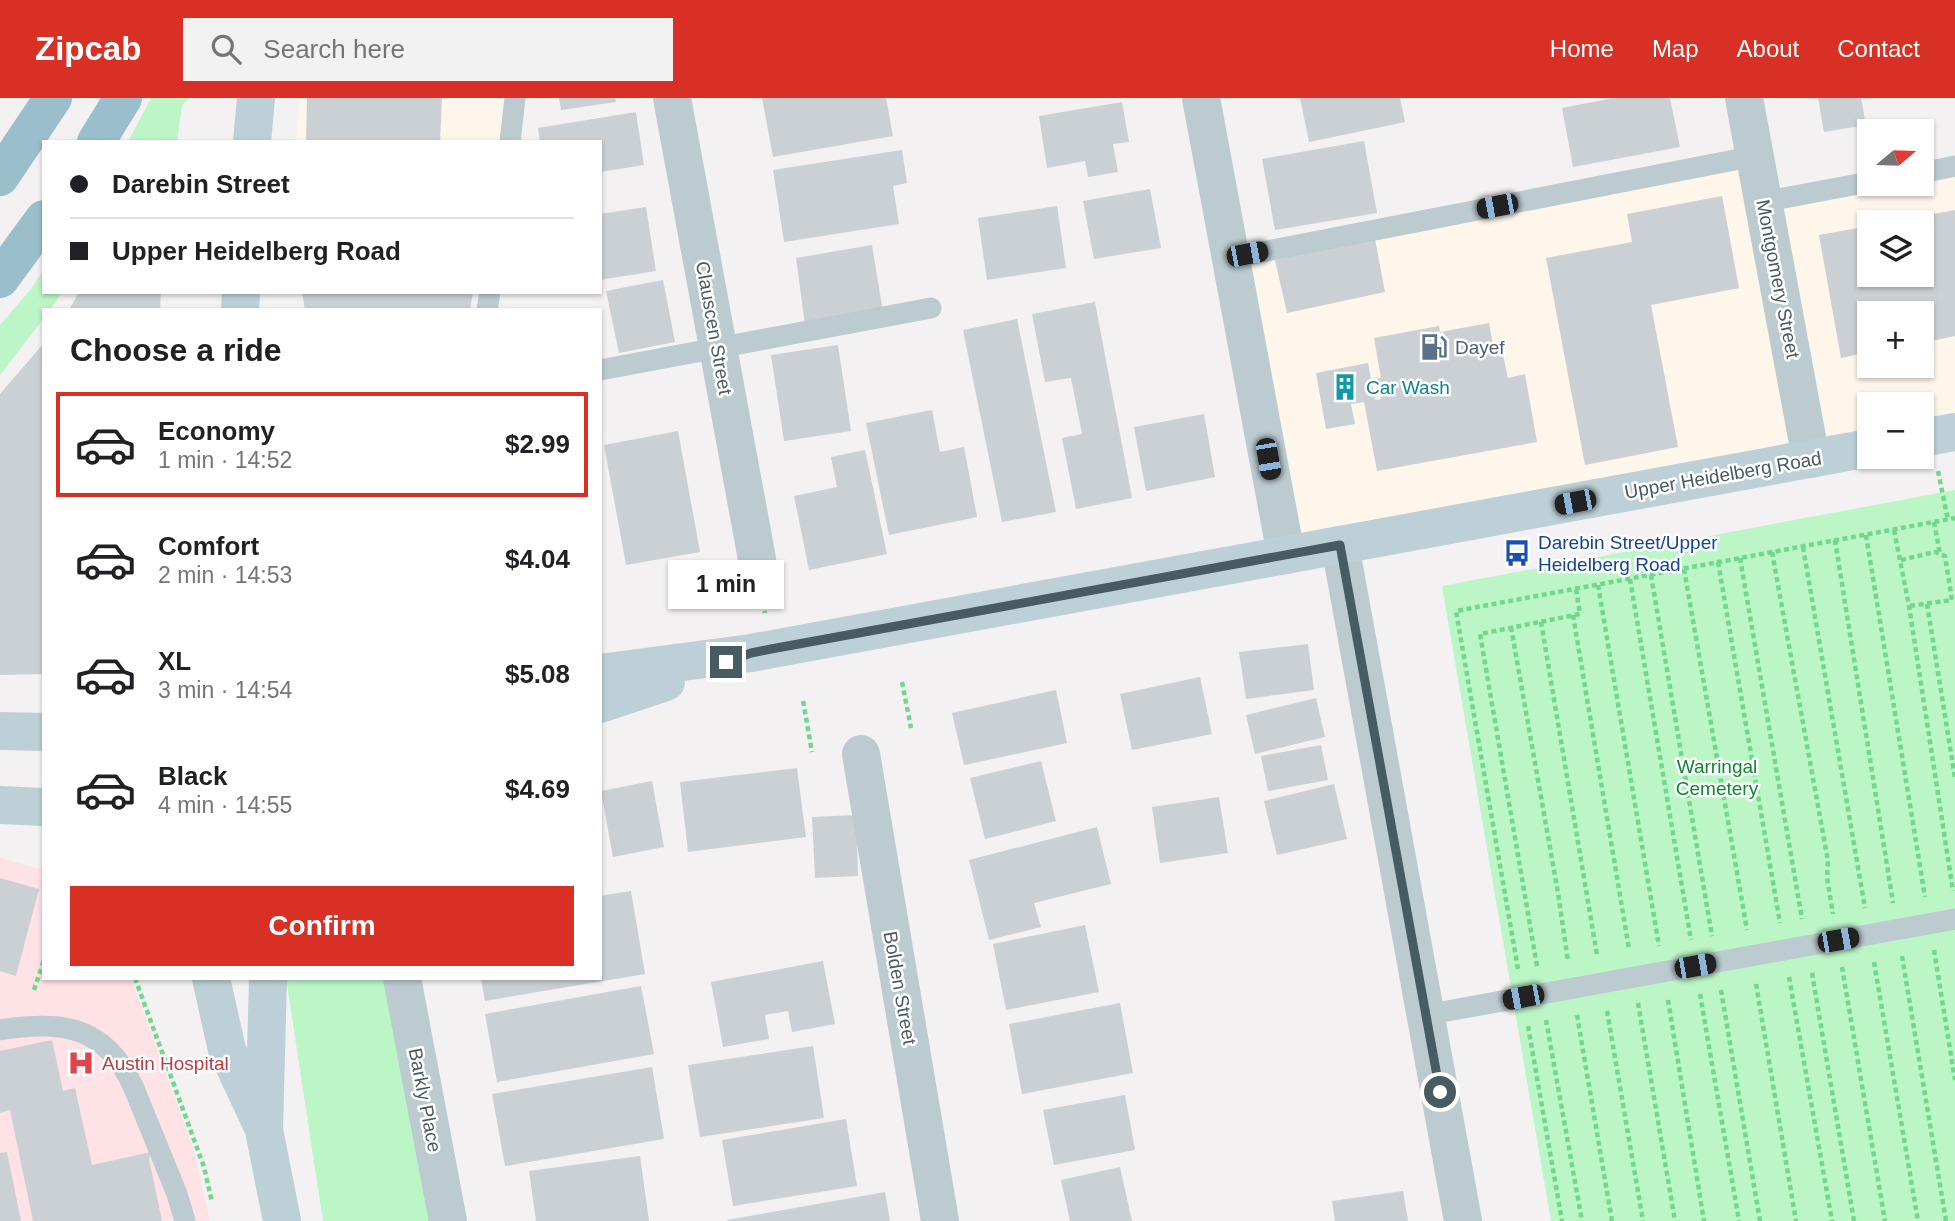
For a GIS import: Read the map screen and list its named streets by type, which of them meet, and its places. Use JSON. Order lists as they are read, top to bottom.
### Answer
{
  "streets": {
    "main road": ["Upper Heidelberg Road"],
    "street": [
      "Montgomery Street",
      "Clauscen Street",
      "Bolden Street",
      "Barkly Place"
    ]
  },
  "crossings": [
    ["Montgomery Street", "Upper Heidelberg Road"]
  ],
  "parks": ["Warringal Cemetery"],
  "places": {
    "fuel station": ["Dayef"],
    "building": ["Car Wash"],
    "bus stop": ["Darebin Street/Upper Heidelberg Road"],
    "hospital": ["Austin Hospital"]
  },
  "north": "right",
  "page": {
    "header": "Zipcab",
    "search": "Search here",
    "nav": [
      "Home",
      "Map",
      "About",
      "Contact"
    ],
    "map_buttons": ["+", "−"],
    "banner": ["Darebin Street", "Upper Heidelberg Road"],
    "heading": "Choose a ride",
    "list": [
      {
        "name": "Economy",
        "note": "1 min · 14:52",
        "value": "$2.99"
      },
      {
        "name": "Comfort",
        "note": "2 min · 14:53",
        "value": "$4.04"
      },
      {
        "name": "XL",
        "note": "3 min · 14:54",
        "value": "$5.08"
      },
      {
        "name": "Black",
        "note": "4 min · 14:55",
        "value": "$4.69"
      }
    ],
    "bubble": "1 min",
    "buttons": "Confirm"
  }
}
